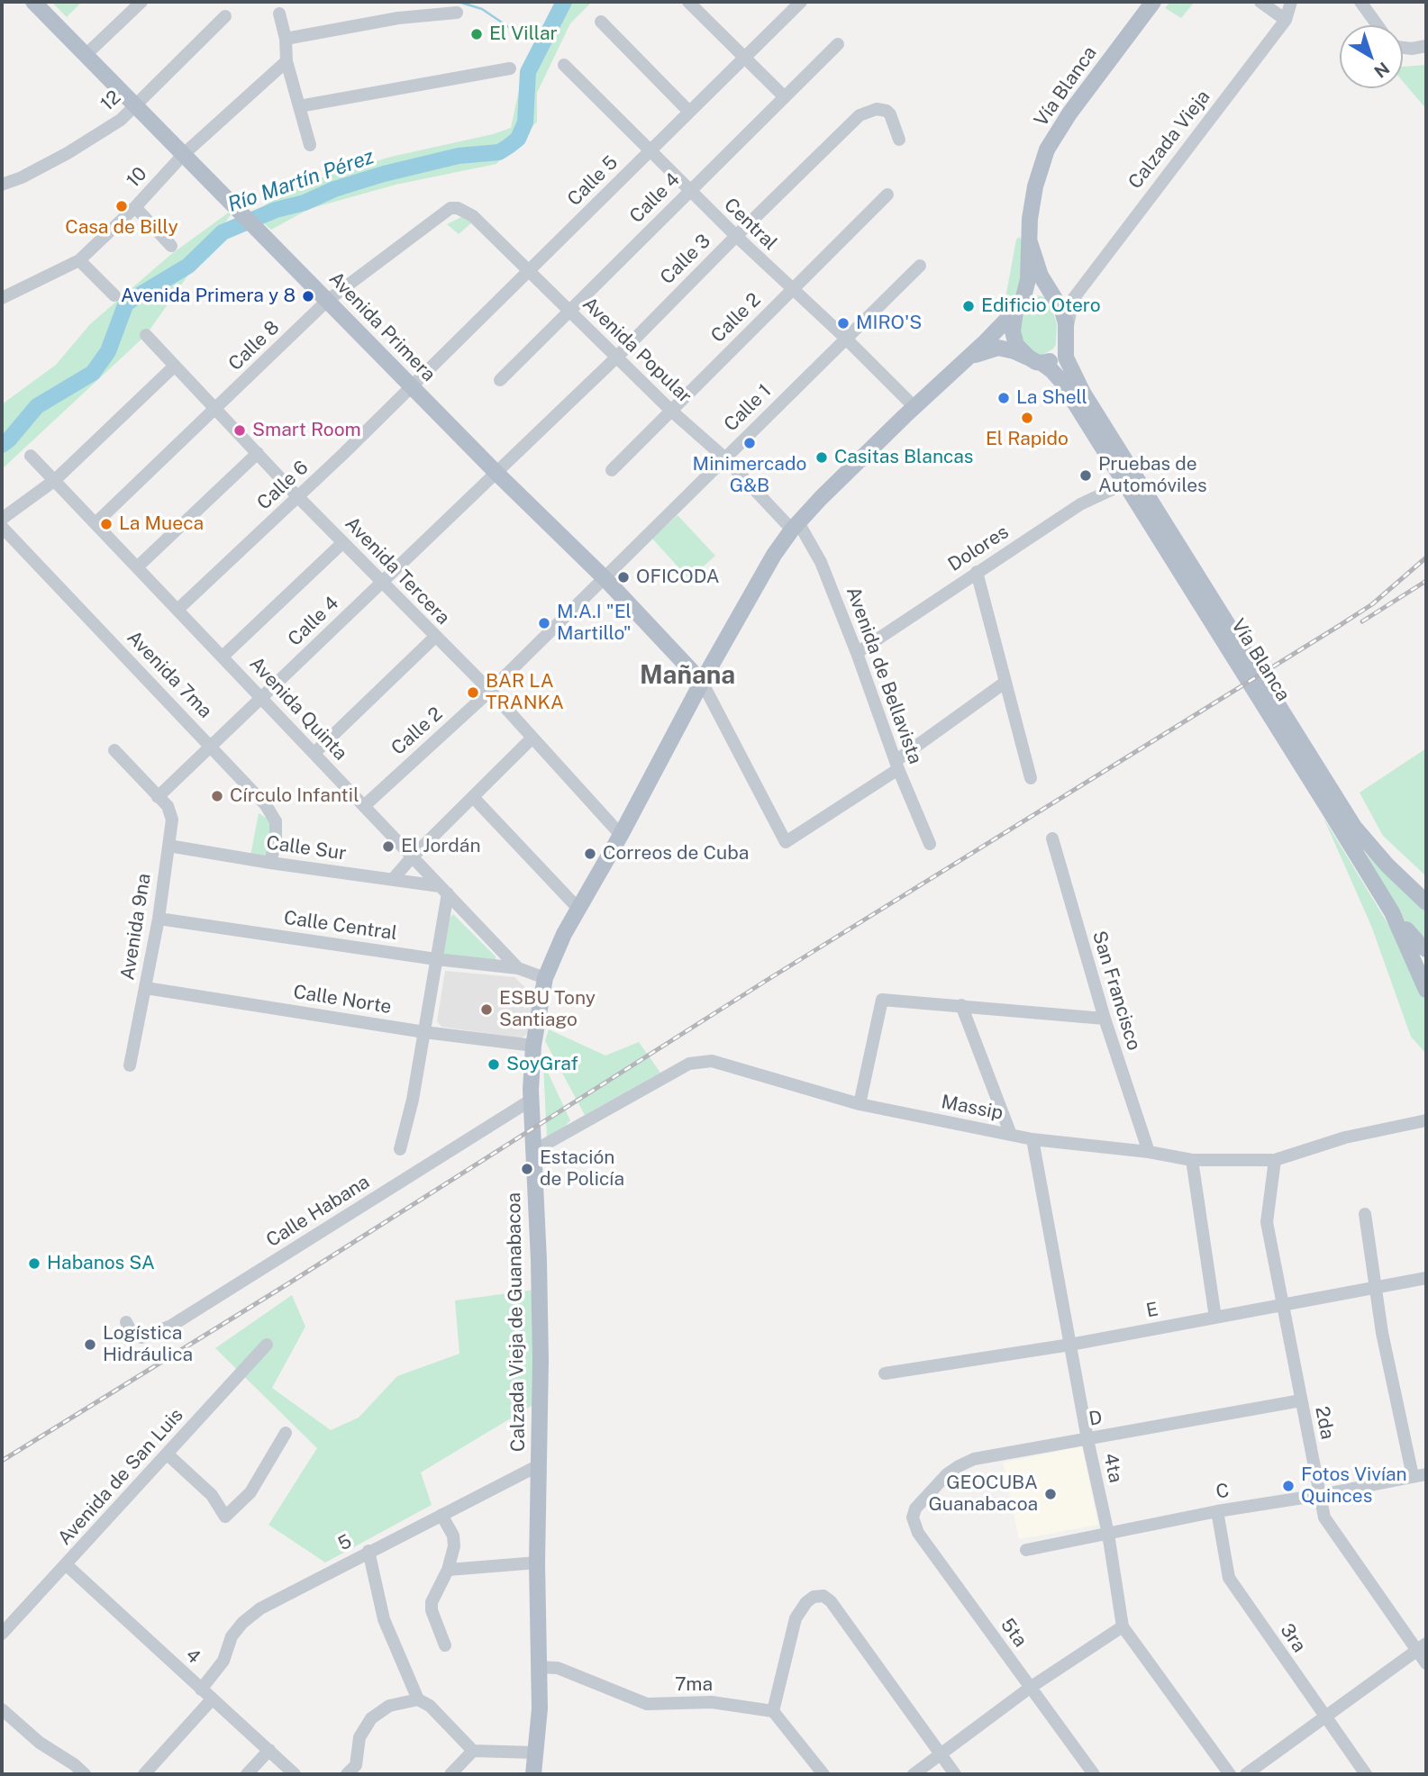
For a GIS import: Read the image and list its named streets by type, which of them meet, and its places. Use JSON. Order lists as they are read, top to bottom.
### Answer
{
  "streets": {
    "main road": ["Vía Blanca", "Avenida Primera", "Calzada Vieja de Guanabacoa"],
    "street": [
      "12",
      "Calzada Vieja",
      "10",
      "Calle 5",
      "Calle 4",
      "Central",
      "Calle 3",
      "Calle 2",
      "Calle 8",
      "Avenida Popular",
      "Calle 1",
      "Calle 6",
      "Dolores",
      "Avenida Tercera",
      "Avenida 7ma",
      "Avenida de Bellavista",
      "Avenida Quinta",
      "Calle Sur",
      "Calle Central",
      "Avenida 9na",
      "San Francisco",
      "Calle Norte",
      "Massip",
      "Calle Habana",
      "E",
      "D",
      "2da",
      "4ta",
      "Avenida de San Luis",
      "C",
      "5",
      "5ta",
      "3ra",
      "4",
      "7ma"
    ]
  },
  "crossings": [
    ["Vía Blanca", "Calzada Vieja"],
    ["Vía Blanca", "Dolores"],
    ["Vía Blanca", "Calzada Vieja de Guanabacoa"],
    ["12", "Avenida Primera"],
    ["Calzada Vieja", "Calzada Vieja de Guanabacoa"],
    ["10", "Avenida Primera"],
    ["Calle 5", "Central"],
    ["Calle 5", "Avenida Primera"],
    ["Calle 5", "Avenida Popular"],
    ["Calle 5", "Calle 6"],
    ["Calle 4", "Central"],
    ["Calle 4", "Calle 3"],
    ["Calle 4", "Avenida Primera"],
    ["Calle 4", "Avenida Popular"],
    ["Calle 4", "Avenida Tercera"],
    ["Calle 4", "Avenida 7ma"],
    ["Calle 4", "Avenida Quinta"],
    ["Calle 4", "Avenida 9na"],
    ["Central", "Calle 3"],
    ["Central", "Calle 2"],
    ["Central", "Calle 1"],
    ["Central", "Calzada Vieja de Guanabacoa"],
    ["Calle 3", "Avenida Primera"],
    ["Calle 3", "Avenida Popular"],
    ["Calle 2", "Avenida Primera"],
    ["Calle 2", "Avenida Popular"],
    ["Calle 2", "Calle 1"],
    ["Calle 2", "Avenida Tercera"],
    ["Calle 2", "Avenida Quinta"],
    ["Avenida Primera", "Calle 8"],
    ["Avenida Primera", "Calle 1"],
    ["Avenida Primera", "Calle 6"],
    ["Avenida Primera", "Calzada Vieja de Guanabacoa"],
    ["Calle 8", "Avenida Popular"],
    ["Calle 8", "Avenida Tercera"],
    ["Calle 8", "Avenida Quinta"],
    ["Avenida Popular", "Calle 1"],
    ["Avenida Popular", "Avenida de Bellavista"],
    ["Avenida Popular", "Calzada Vieja de Guanabacoa"],
    ["Calle 6", "Avenida Tercera"],
    ["Calle 6", "Avenida Quinta"],
    ["Dolores", "Avenida de Bellavista"],
    ["Avenida Tercera", "Calzada Vieja de Guanabacoa"],
    ["Avenida 7ma", "Calle Sur"],
    ["Avenida de Bellavista", "Calzada Vieja de Guanabacoa"],
    ["Avenida Quinta", "Calle Sur"],
    ["Avenida Quinta", "Calle Central"],
    ["Avenida Quinta", "Calzada Vieja de Guanabacoa"],
    ["Calle Sur", "Avenida 9na"],
    ["Calle Central", "Avenida 9na"],
    ["Avenida 9na", "Calle Norte"],
    ["San Francisco", "Massip"],
    ["Calle Norte", "Calzada Vieja de Guanabacoa"],
    ["Massip", "Calzada Vieja de Guanabacoa"],
    ["Massip", "2da"],
    ["Massip", "4ta"],
    ["Calle Habana", "Calzada Vieja de Guanabacoa"],
    ["E", "2da"],
    ["E", "4ta"],
    ["Calzada Vieja de Guanabacoa", "5"],
    ["Calzada Vieja de Guanabacoa", "7ma"],
    ["D", "2da"],
    ["D", "4ta"],
    ["D", "5ta"],
    ["2da", "C"],
    ["4ta", "C"],
    ["Avenida de San Luis", "4"],
    ["C", "3ra"],
    ["5", "4"]
  ],
  "districts": ["Mañana"],
  "water": ["Río Martín Pérez"],
  "places": [
    "El Villar",
    "Casa de Billy",
    "Avenida Primera y 8",
    "Edificio Otero",
    "MIRO'S",
    "La Shell",
    "El Rapido",
    "Smart Room",
    "Minimercado G&B",
    "Casitas Blancas",
    "Pruebas de Automóviles",
    "La Mueca",
    "OFICODA",
    "M.A.I \"El Martillo\"",
    "BAR LA TRANKA",
    "Círculo Infantil",
    "El Jordán",
    "Correos de Cuba",
    "ESBU Tony Santiago",
    "SoyGraf",
    "Estación de Policía",
    "Habanos SA",
    "Logística Hidráulica",
    "Fotos Vivían Quinces",
    "GEOCUBA Guanabacoa"
  ],
  "north": "bottom right"
}
